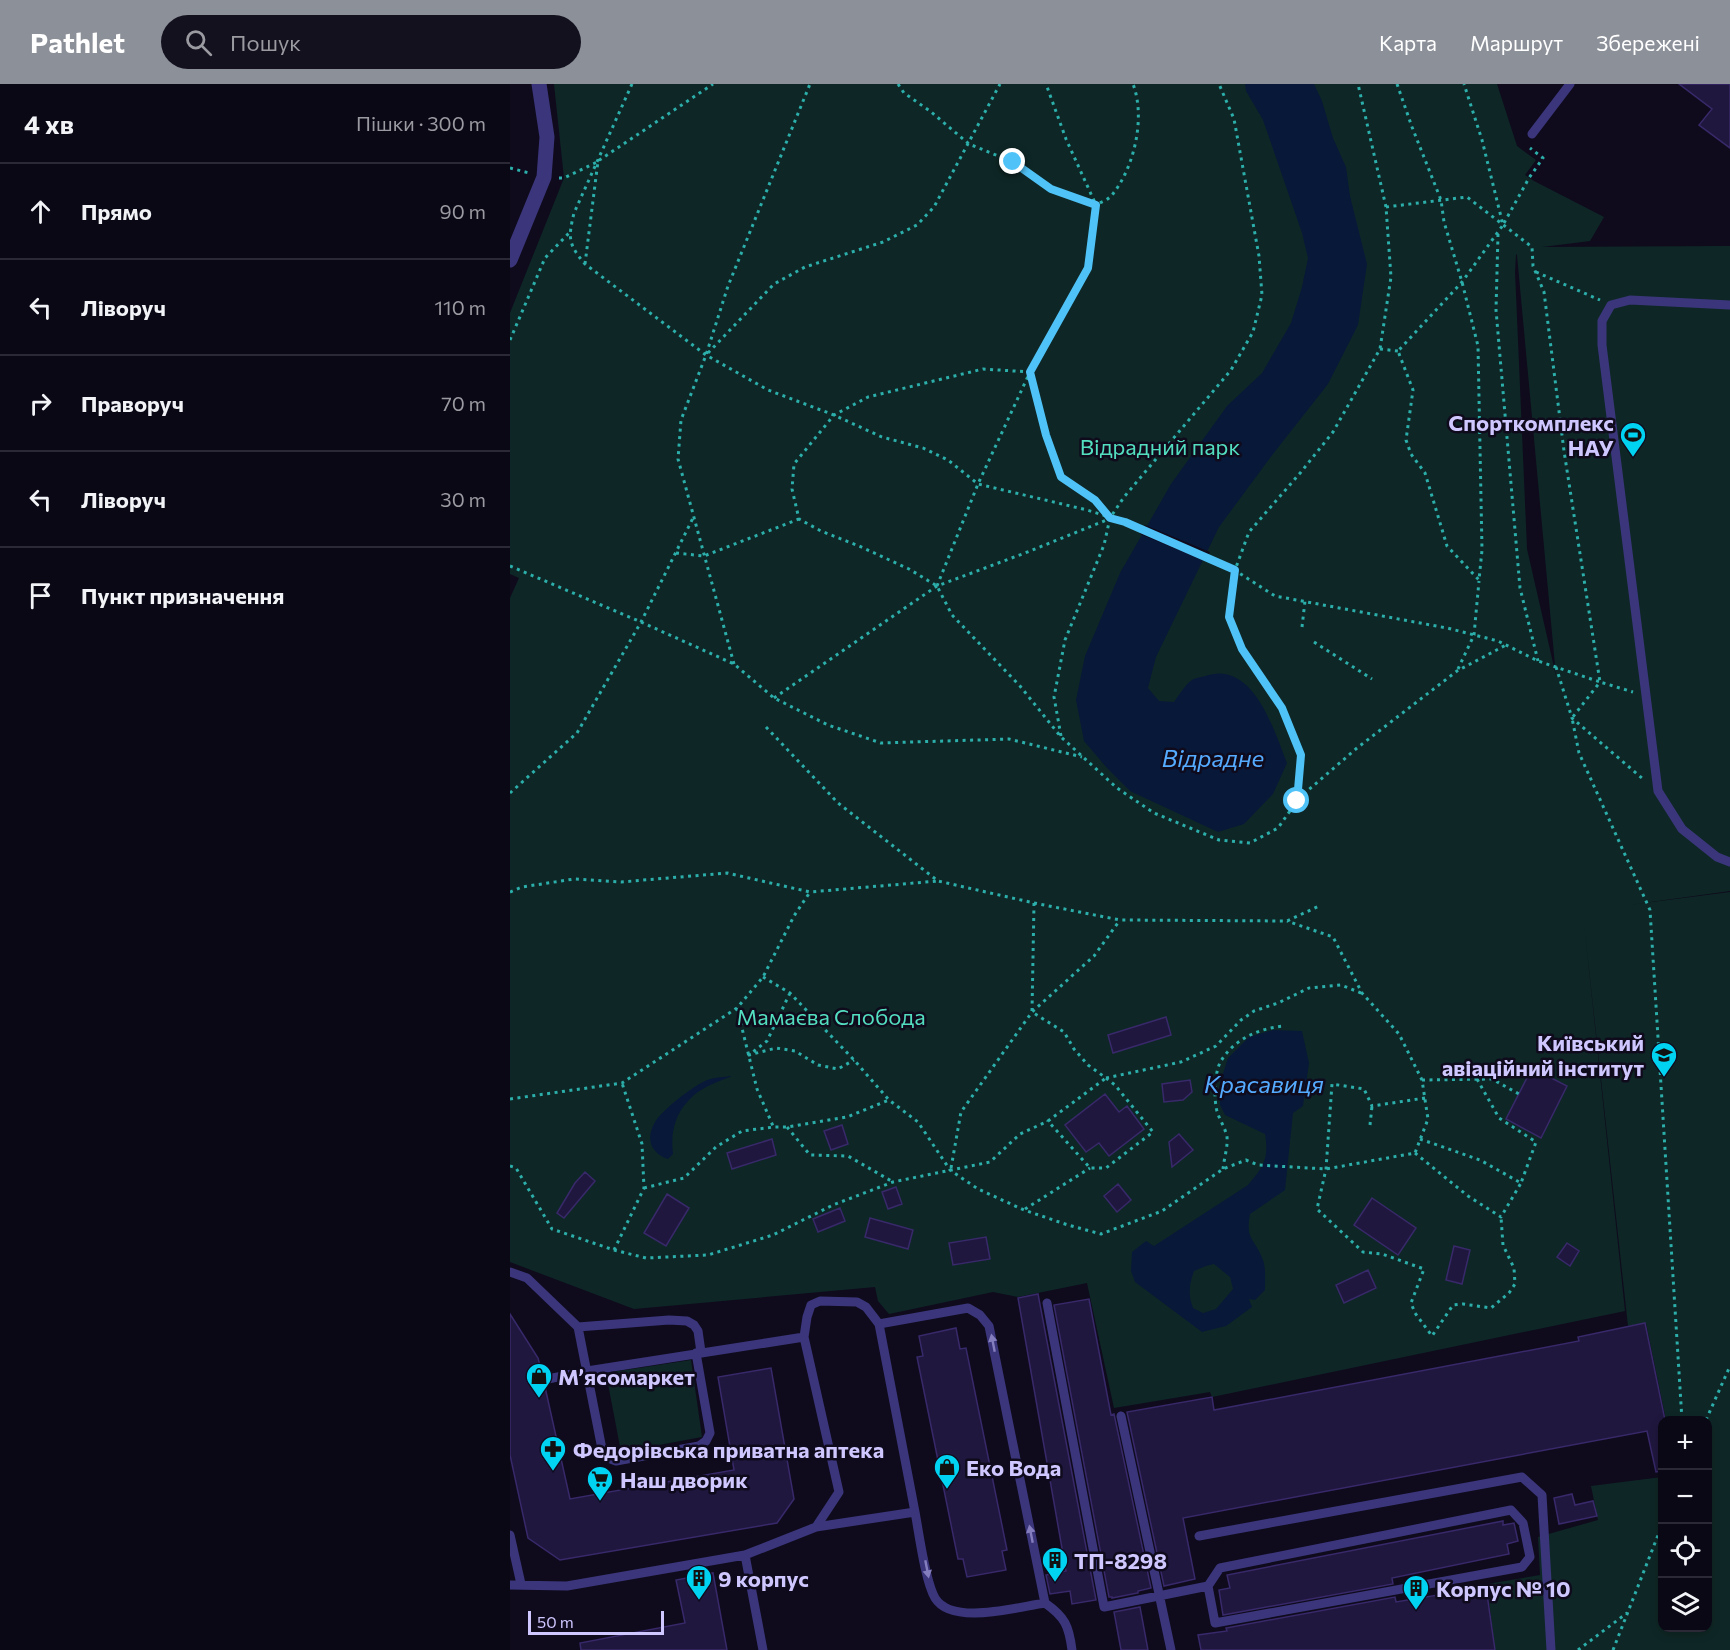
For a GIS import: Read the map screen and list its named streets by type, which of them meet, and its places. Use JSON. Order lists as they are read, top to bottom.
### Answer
{
  "water": ["Відрадне", "Красавиця"],
  "parks": ["Відрадний парк", "Мамаєва Слобода"],
  "places": {
    "sports": ["Спорткомплекс НАУ"],
    "school or university": ["Київський авіаційний інститут"],
    "shop": ["М’ясомаркет", "Еко Вода"],
    "pharmacy": ["Федорівська приватна аптека"],
    "supermarket": ["Наш дворик"],
    "building": ["ТП-8298", "9 корпус", "Корпус № 10"]
  },
  "scale_bar": "50 m",
  "page": {
    "header": "Pathlet",
    "search": "Пошук",
    "nav": ["Карта", "Маршрут", "Збережені"],
    "heading": ["4 хв", "Пішки · 300 m"],
    "list": [
      ["Прямо", "90 m"],
      ["Ліворуч", "110 m"],
      ["Праворуч", "70 m"],
      ["Ліворуч", "30 m"],
      "Пункт призначення"
    ],
    "map_buttons": ["+", "−"],
    "scale": "50 m"
  }
}
